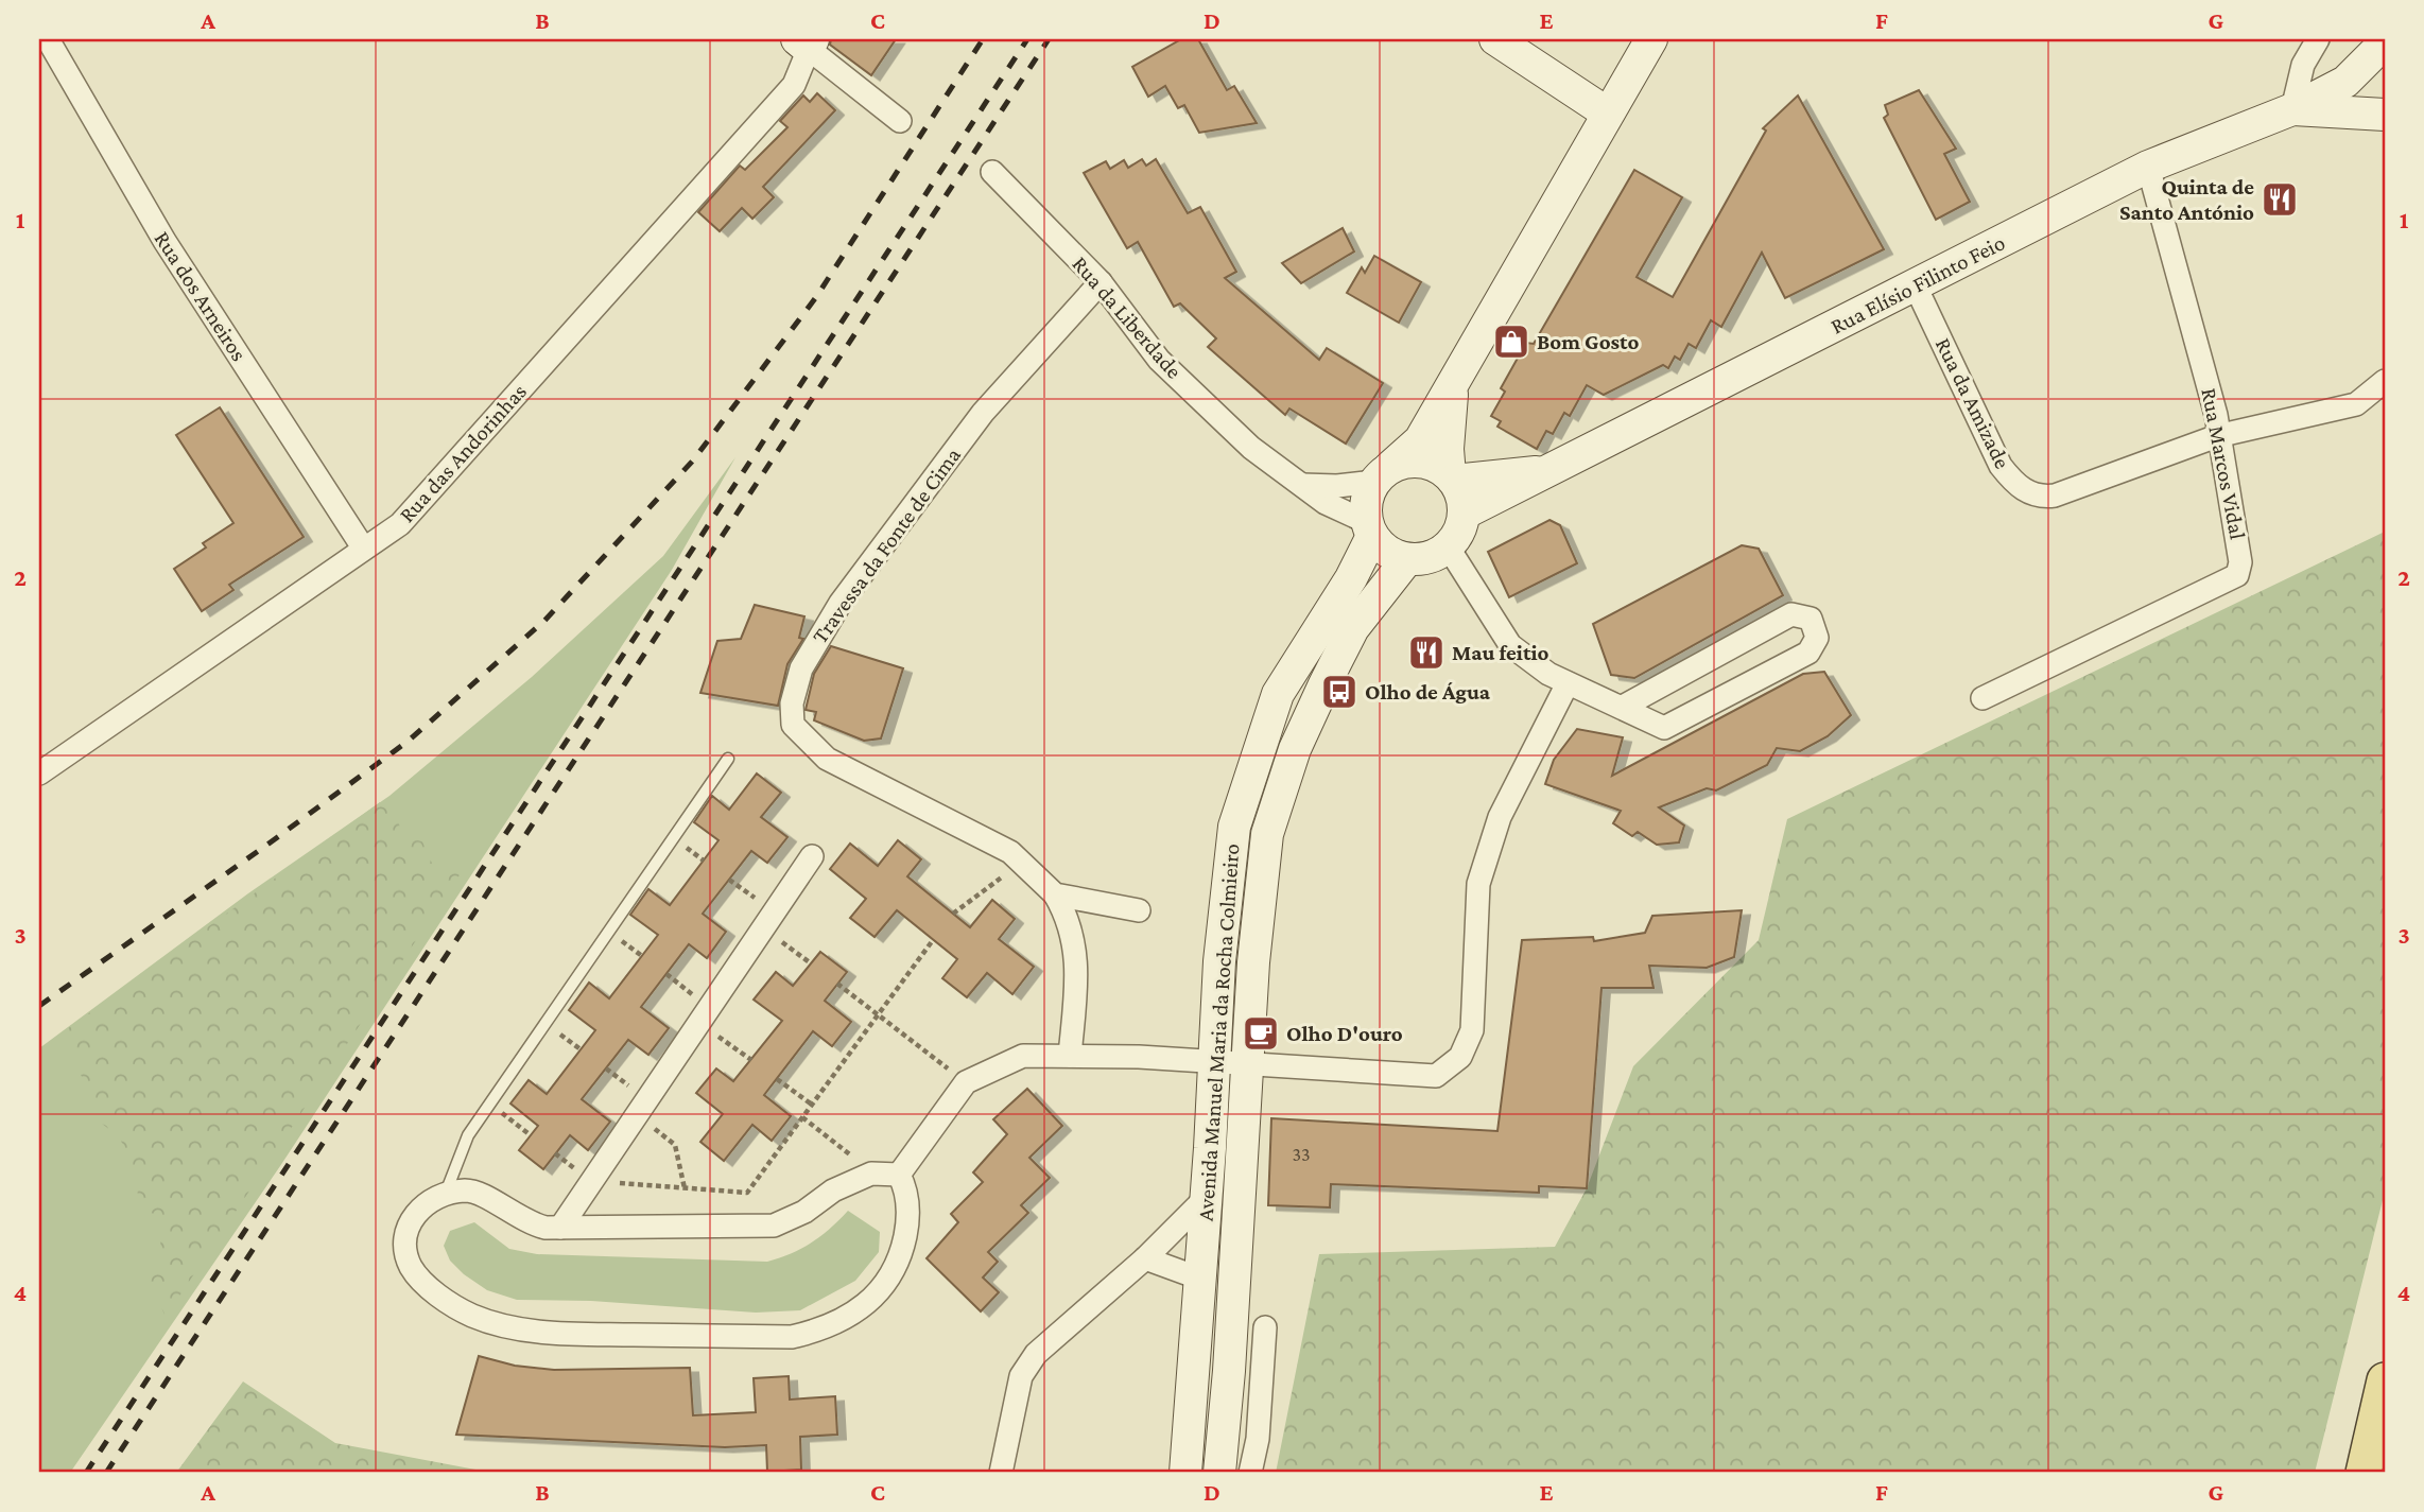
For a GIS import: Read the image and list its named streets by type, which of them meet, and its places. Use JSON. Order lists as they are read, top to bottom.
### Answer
{
  "streets": {
    "main road": ["Rua Elísio Filinto Feio", "Avenida Manuel Maria da Rocha Colmieiro"],
    "street": [
      "Rua dos Arneiros",
      "Rua da Liberdade",
      "Rua da Amizade",
      "Rua das Andorinhas",
      "Rua Marcos Vidal",
      "Travessa da Fonte de Cima"
    ]
  },
  "crossings": [
    ["Rua Elísio Filinto Feio", "Rua da Liberdade"],
    ["Rua Elísio Filinto Feio", "Rua da Amizade"],
    ["Rua Elísio Filinto Feio", "Rua Marcos Vidal"],
    ["Rua Elísio Filinto Feio", "Avenida Manuel Maria da Rocha Colmieiro"],
    ["Rua dos Arneiros", "Rua das Andorinhas"],
    ["Rua da Liberdade", "Travessa da Fonte de Cima"],
    ["Rua da Liberdade", "Avenida Manuel Maria da Rocha Colmieiro"],
    ["Rua da Amizade", "Rua Marcos Vidal"]
  ],
  "places": {
    "restaurant": ["Quinta de Santo António", "Mau feitio"],
    "shop": ["Bom Gosto"],
    "bus stop": ["Olho de Água"],
    "cafe": ["Olho D'ouro"]
  },
  "house_numbers": ["33"],
  "grid": {
    "columns": [
      "A",
      "B",
      "C",
      "D",
      "E",
      "F",
      "G"
    ],
    "rows": [
      "1",
      "2",
      "3",
      "4"
    ]
  }
}
